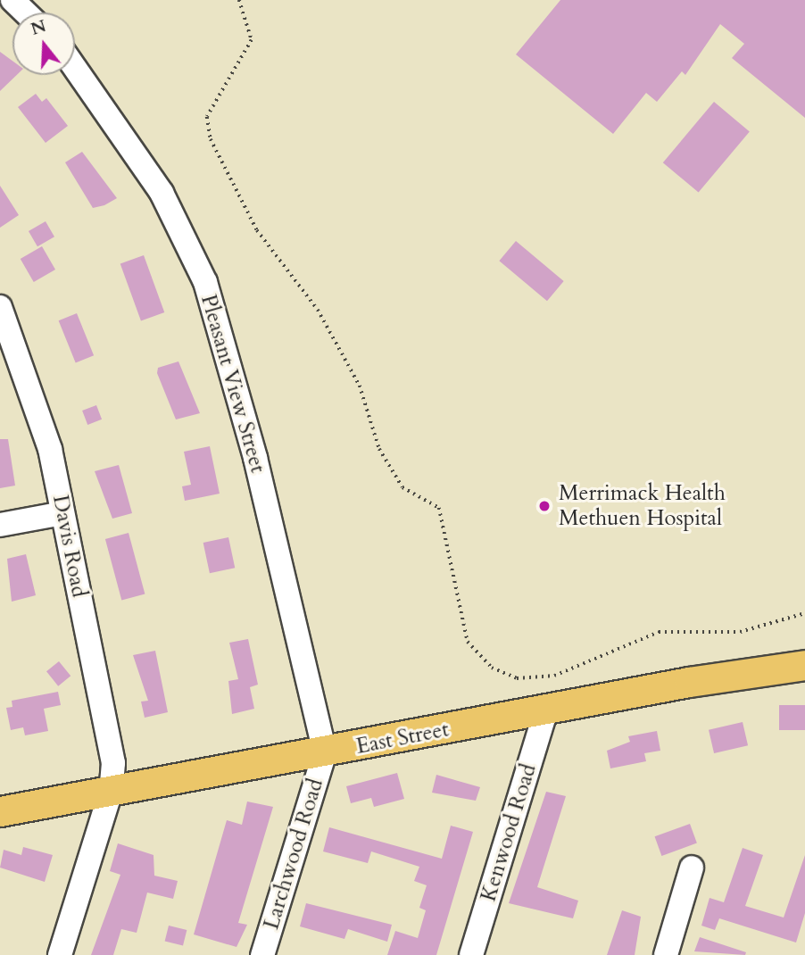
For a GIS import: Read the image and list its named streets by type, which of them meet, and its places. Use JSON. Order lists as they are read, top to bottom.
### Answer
{
  "streets": {
    "main road": ["East Street"],
    "street": [
      "Pleasant View Street",
      "Davis Road",
      "Kenwood Road",
      "Larchwood Road"
    ]
  },
  "crossings": [
    ["Pleasant View Street", "East Street"],
    ["Pleasant View Street", "Larchwood Road"],
    ["Davis Road", "East Street"],
    ["East Street", "Kenwood Road"],
    ["East Street", "Larchwood Road"]
  ],
  "places": ["Merrimack Health Methuen Hospital"],
  "north": "top"
}
